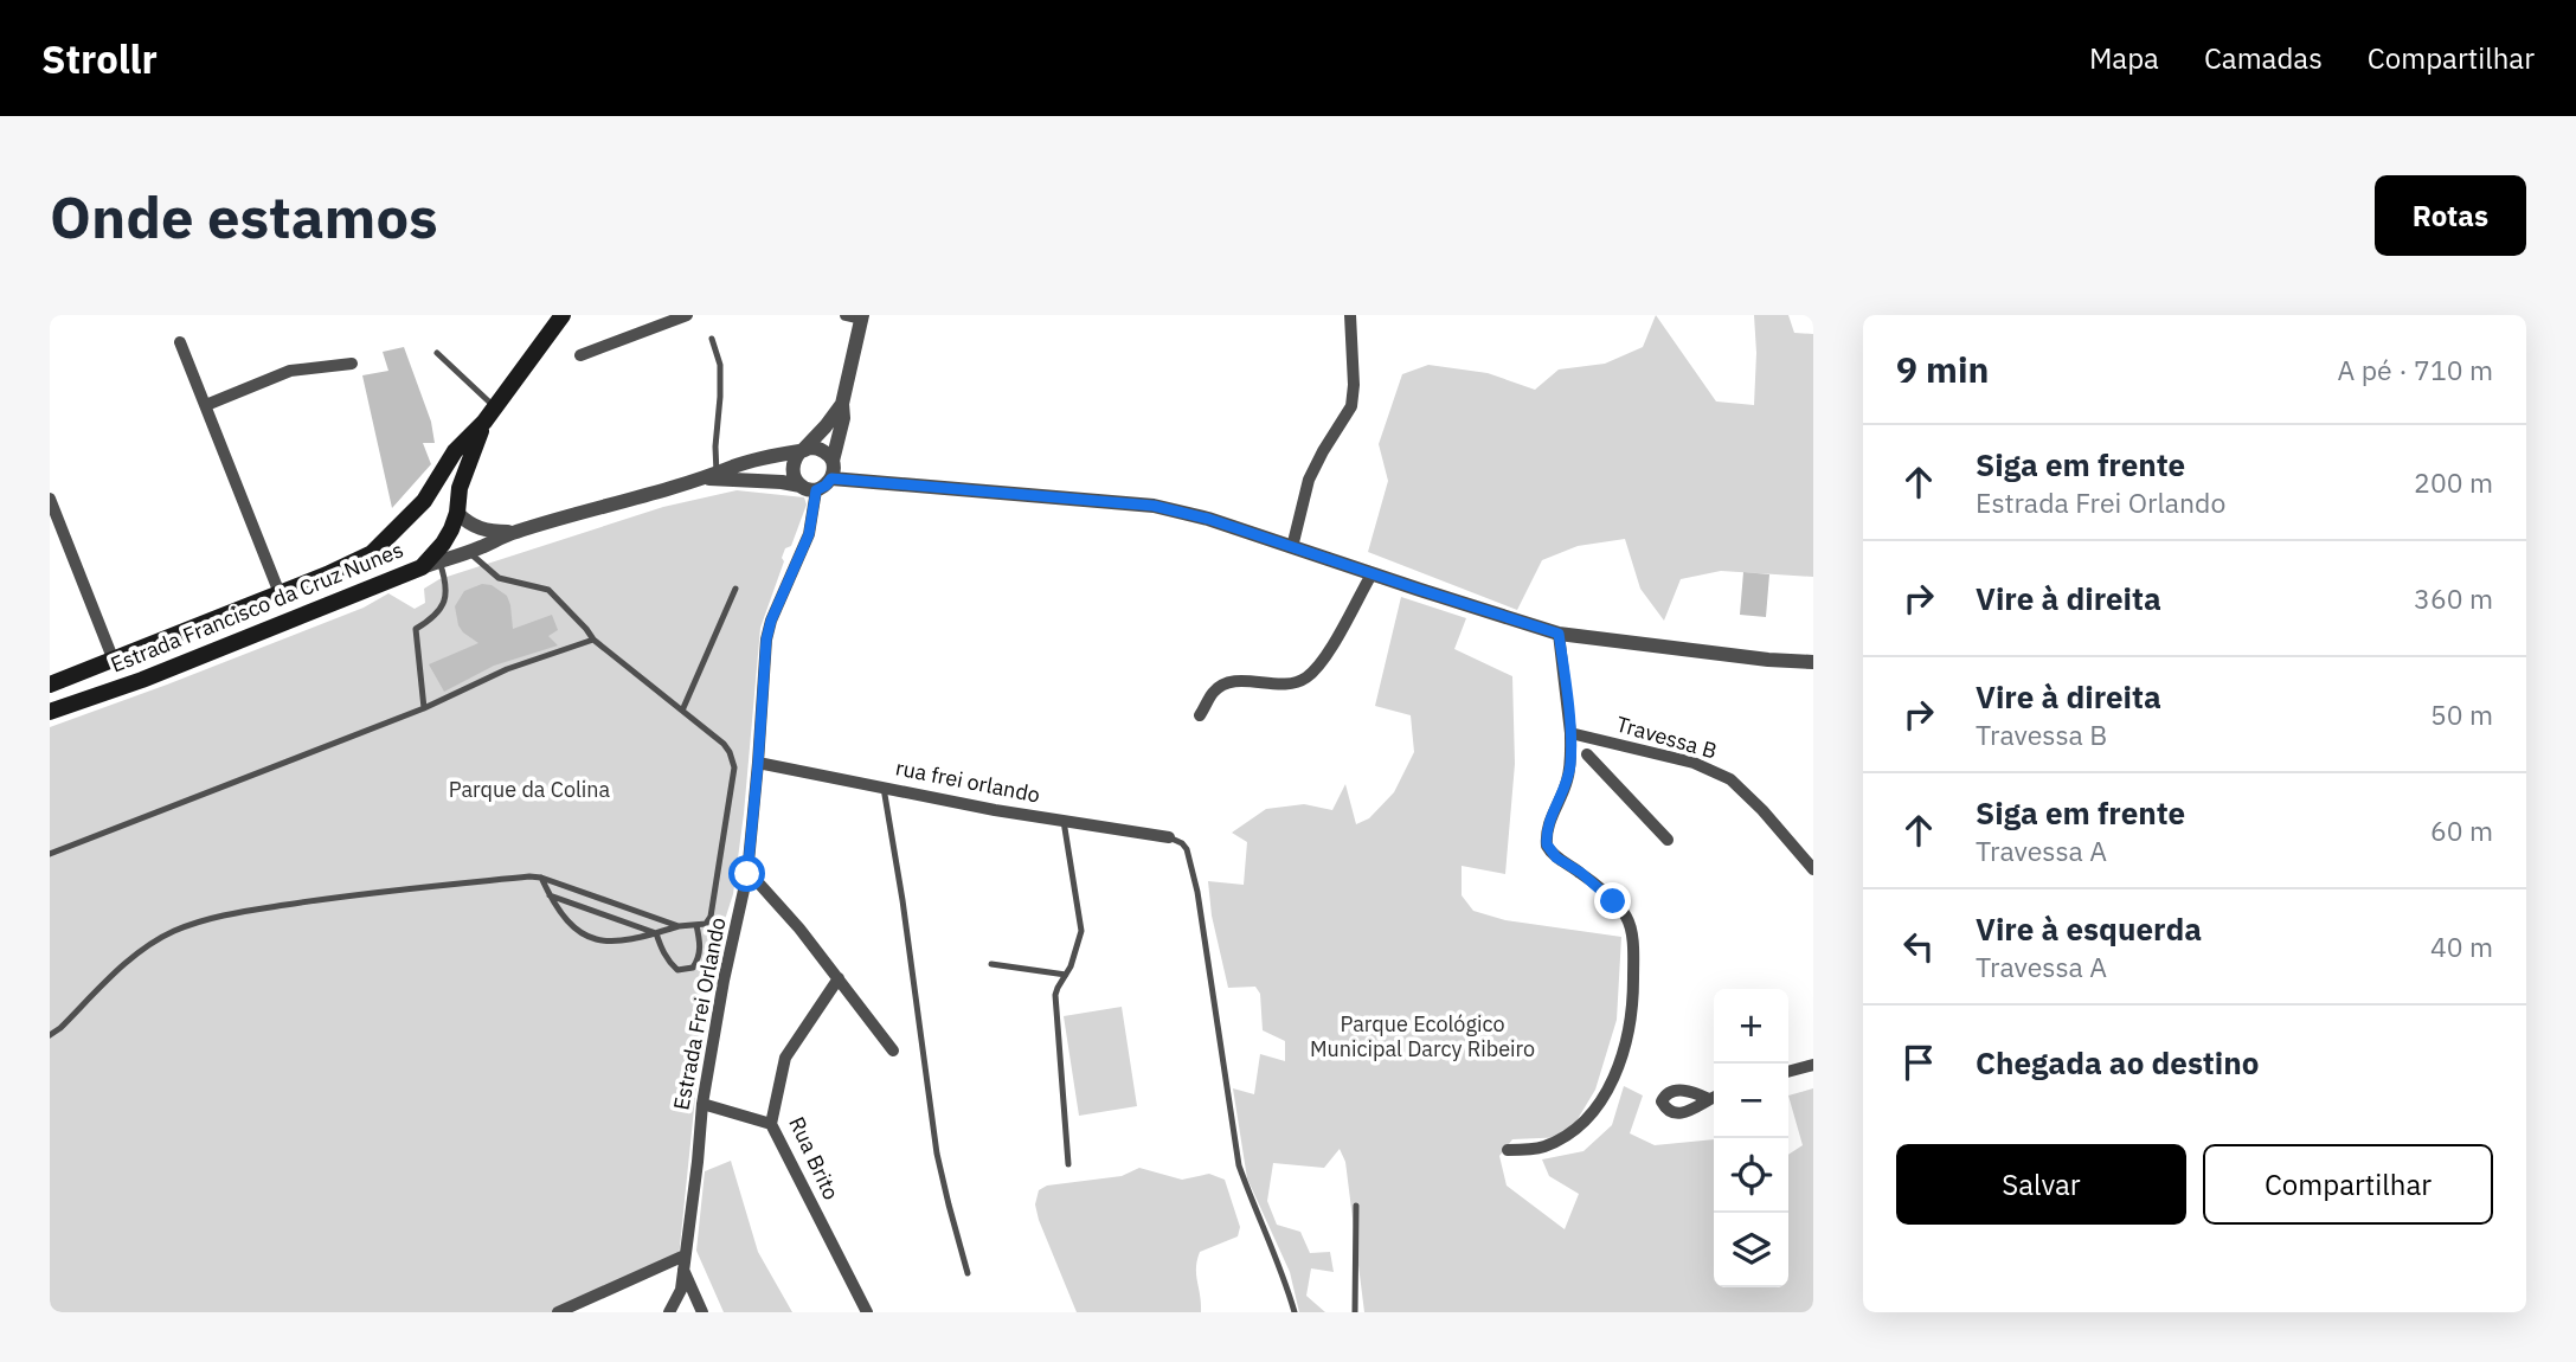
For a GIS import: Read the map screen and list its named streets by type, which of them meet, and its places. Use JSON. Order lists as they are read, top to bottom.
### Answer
{
  "streets": {
    "main road": ["Estrada Francisco da Cruz Nunes"],
    "street": [
      "Travessa B",
      "rua frei orlando",
      "Estrada Frei Orlando",
      "Rua Brito"
    ]
  },
  "crossings": [
    ["rua frei orlando", "Estrada Frei Orlando"]
  ],
  "parks": ["Parque da Colina", "Parque Ecológico Municipal Darcy Ribeiro"],
  "page": {
    "header": "Strollr",
    "nav": ["Mapa", "Camadas", "Compartilhar"],
    "buttons": [
      "Rotas",
      ["Salvar", "Compartilhar"]
    ],
    "title": "Onde estamos",
    "heading": ["9 min", "A pé · 710 m"],
    "list": [
      ["Siga em frente", "Estrada Frei Orlando", "200 m"],
      ["Vire à direita", "360 m"],
      ["Vire à direita", "Travessa B", "50 m"],
      ["Siga em frente", "Travessa A", "60 m"],
      ["Vire à esquerda", "Travessa A", "40 m"],
      "Chegada ao destino"
    ],
    "map_buttons": ["+", "−"]
  }
}
